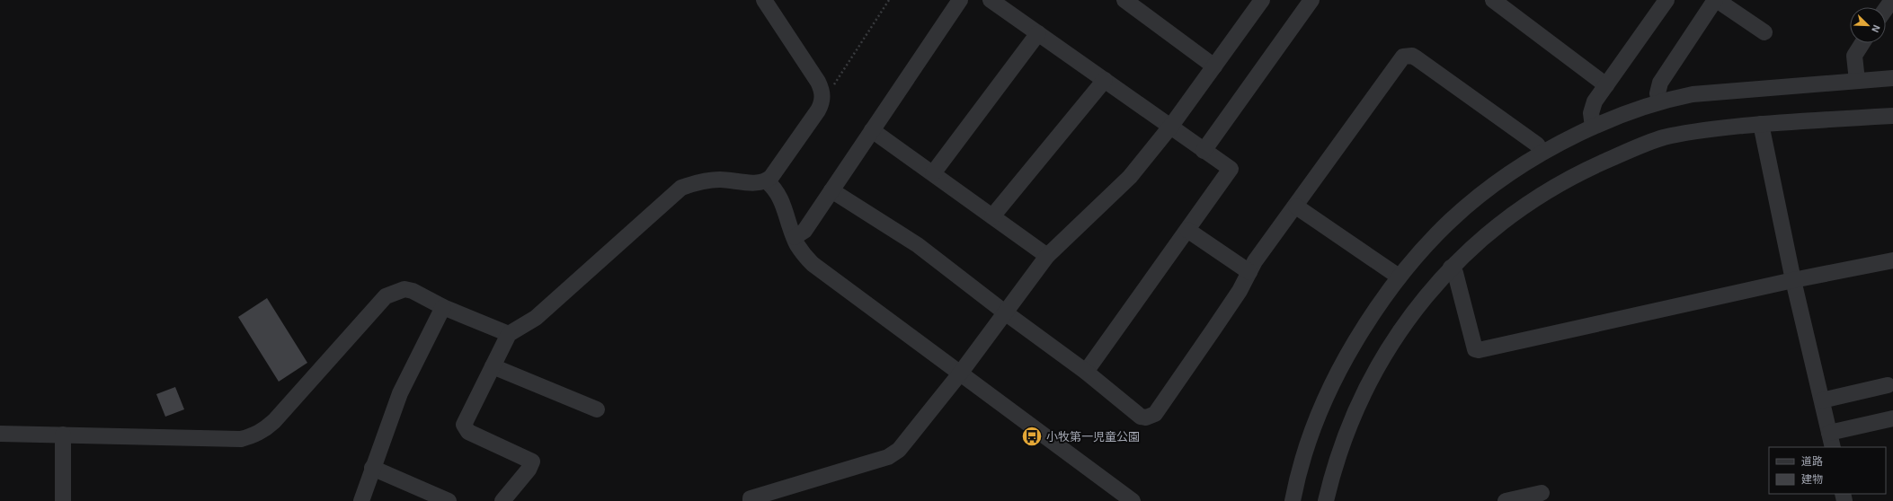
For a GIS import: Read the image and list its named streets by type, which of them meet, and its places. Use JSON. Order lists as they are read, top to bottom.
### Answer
{
  "places": {
    "bus stop": ["小牧第一児童公園"]
  },
  "legend": ["道路", "建物"],
  "north": "bottom right"
}
